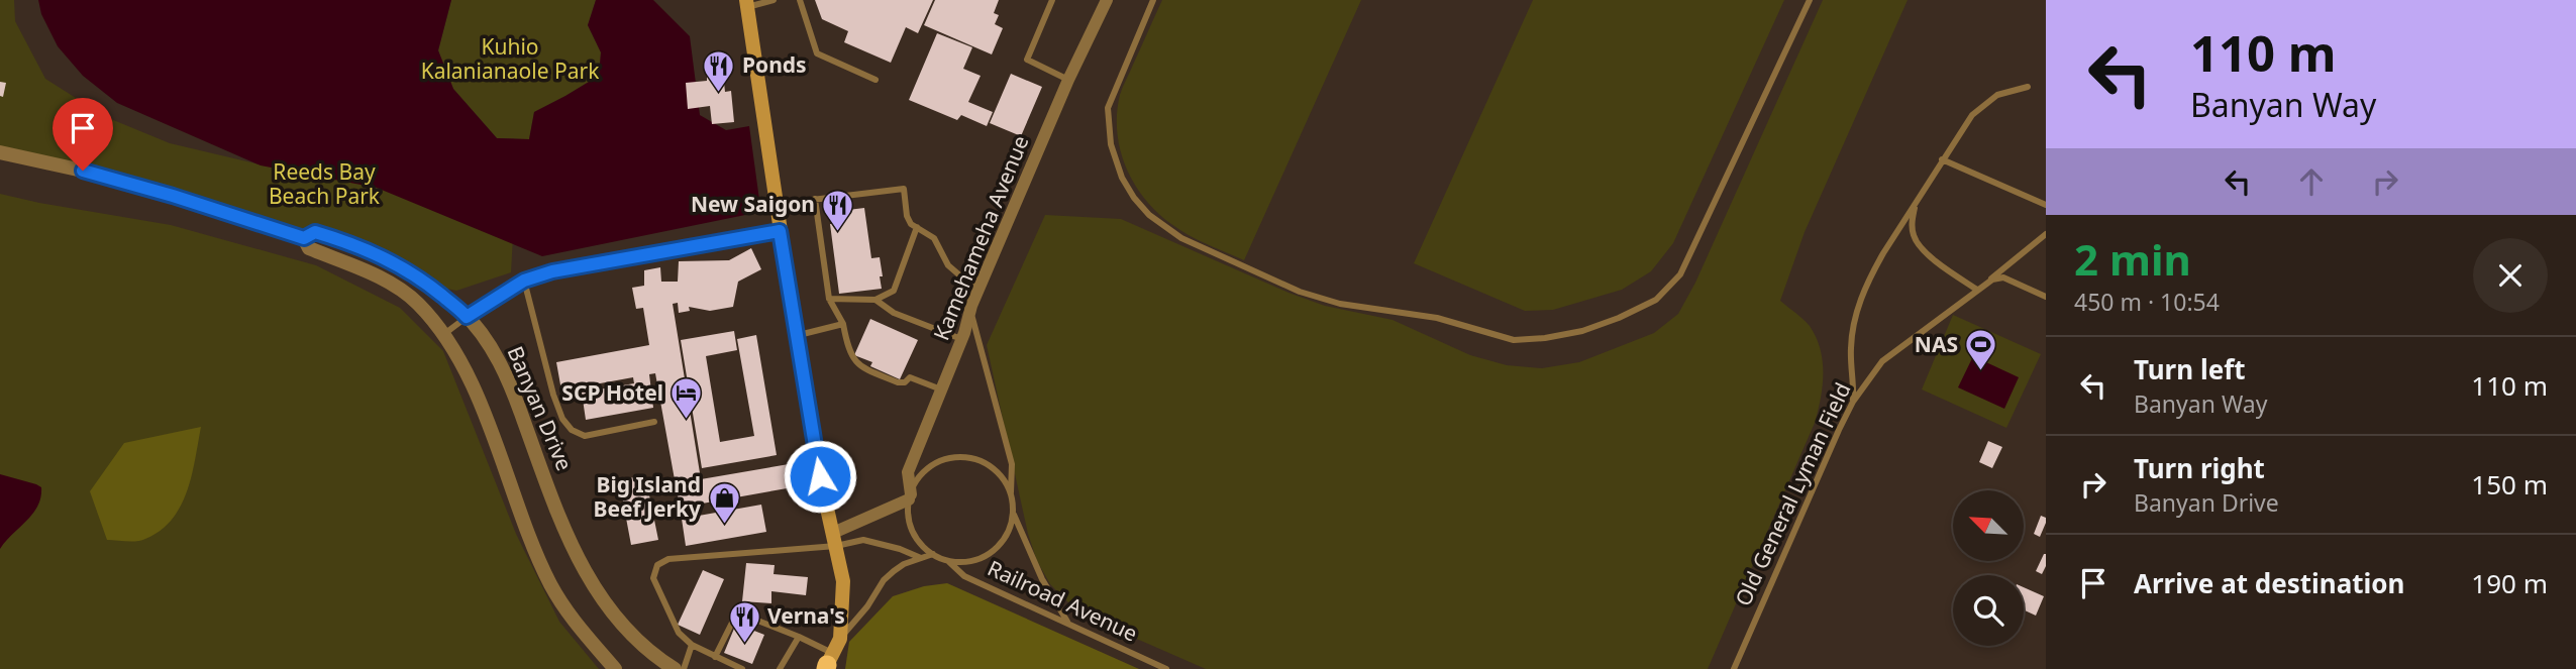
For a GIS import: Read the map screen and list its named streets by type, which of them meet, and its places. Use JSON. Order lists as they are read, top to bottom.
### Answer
{
  "streets": {
    "street": ["Kamehameha Avenue", "Banyan Drive"],
    "lane": ["Old General Lyman Field", "Railroad Avenue"]
  },
  "crossings": [
    ["Kamehameha Avenue", "Railroad Avenue"]
  ],
  "parks": ["Kuhio Kalanianaole Park", "Reeds Bay Beach Park"],
  "places": {
    "restaurant": ["Ponds", "New Saigon", "Verna's"],
    "sports": ["NAS"],
    "hotel": ["SCP Hotel"],
    "shop": ["Big Island Beef Jerky"]
  },
  "north": "top left",
  "page": {
    "turn": ["110 m", "Banyan Way"],
    "heading": ["2 min", "450 m · 10:54"],
    "list": [
      {
        "name": "Turn left",
        "note": "Banyan Way",
        "value": "110 m"
      },
      {
        "name": "Turn right",
        "note": "Banyan Drive",
        "value": "150 m"
      },
      {
        "name": "Arrive at destination",
        "value": "190 m"
      }
    ]
  }
}
